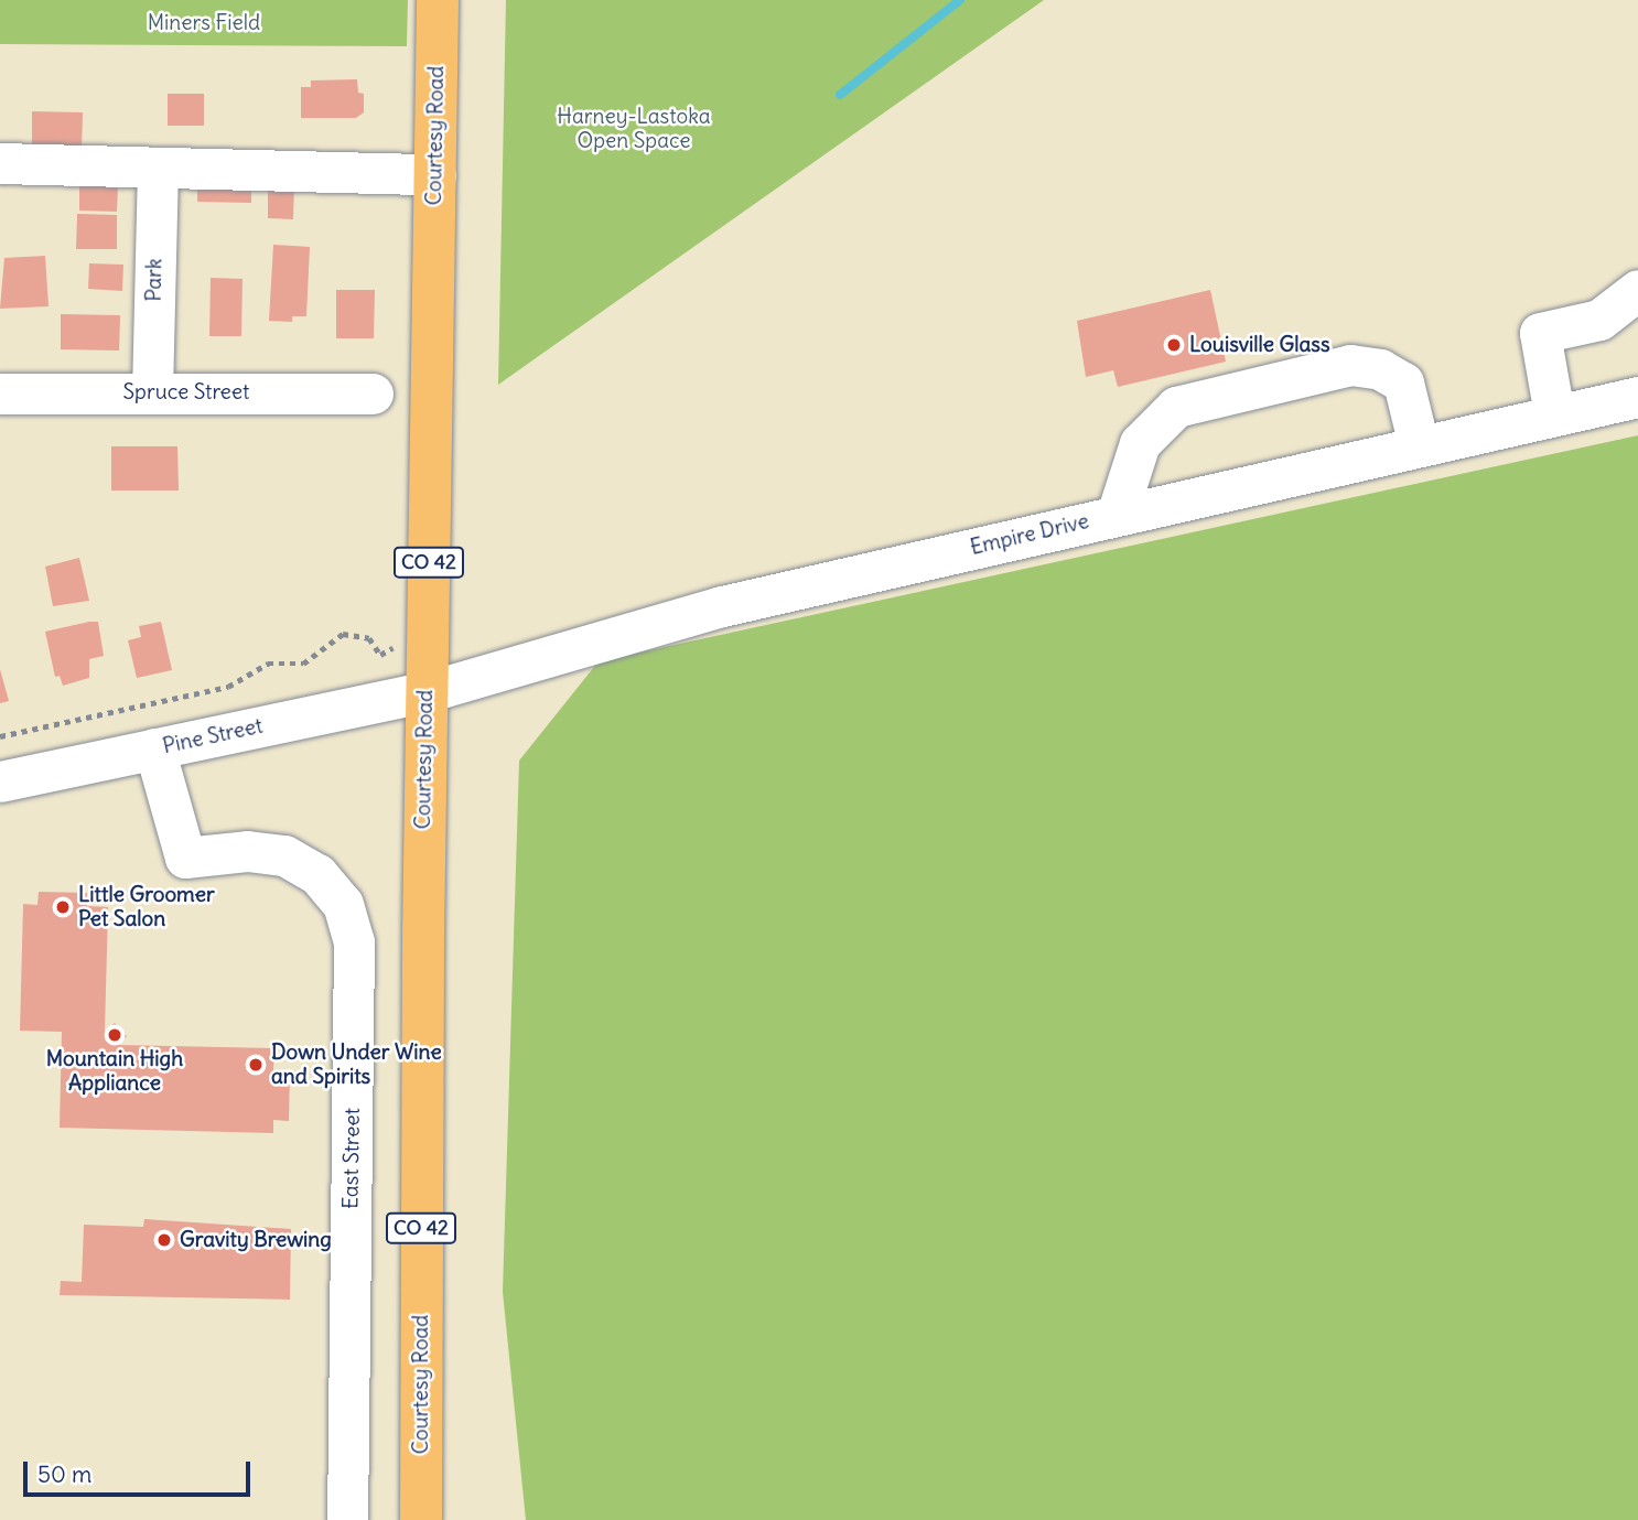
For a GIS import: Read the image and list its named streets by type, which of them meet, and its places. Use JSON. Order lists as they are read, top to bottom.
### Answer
{
  "streets": {
    "main road": ["Courtesy Road", "CO 42"],
    "street": [
      "Park",
      "Spruce Street",
      "Empire Drive",
      "Pine Street",
      "East Street"
    ]
  },
  "crossings": [
    ["Courtesy Road", "Empire Drive"],
    ["Courtesy Road", "Pine Street"],
    ["Park", "Spruce Street"],
    ["Empire Drive", "Pine Street"],
    ["Pine Street", "East Street"]
  ],
  "parks": ["Miners Field", "Harney-Lastoka Open Space"],
  "places": [
    "Louisville Glass",
    "Little Groomer Pet Salon",
    "Mountain High Appliance",
    "Down Under Wine and Spirits",
    "Gravity Brewing"
  ],
  "scale_bar": "50 m"
}
